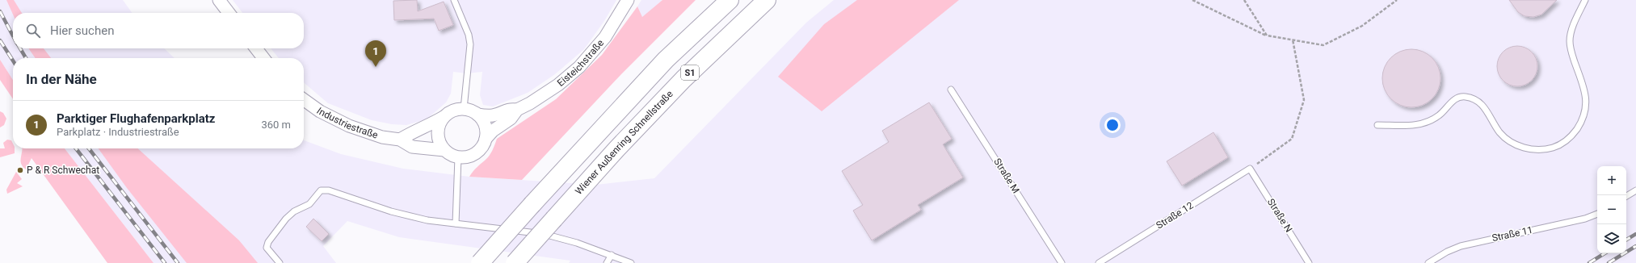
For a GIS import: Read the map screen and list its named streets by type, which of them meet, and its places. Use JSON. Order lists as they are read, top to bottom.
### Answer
{
  "streets": {
    "highway": ["S1", "Wiener Außenring Schnellstraße"],
    "street": ["Eisteichstraße", "Industriestraße"],
    "lane": [
      "Straße M",
      "Straße 12",
      "Straße N",
      "Straße 11"
    ]
  },
  "crossings": [
    ["Eisteichstraße", "Industriestraße"],
    ["Straße 12", "Straße N"]
  ],
  "places": ["P & R Schwechat"],
  "page": {
    "search": "Hier suchen",
    "pins": "1",
    "heading": "In der Nähe",
    "list": [
      {
        "mark": "1",
        "name": "Parktiger Flughafenparkplatz",
        "note": "Parkplatz · Industriestraße",
        "value": "360 m"
      }
    ],
    "map_buttons": ["+", "−"]
  }
}
